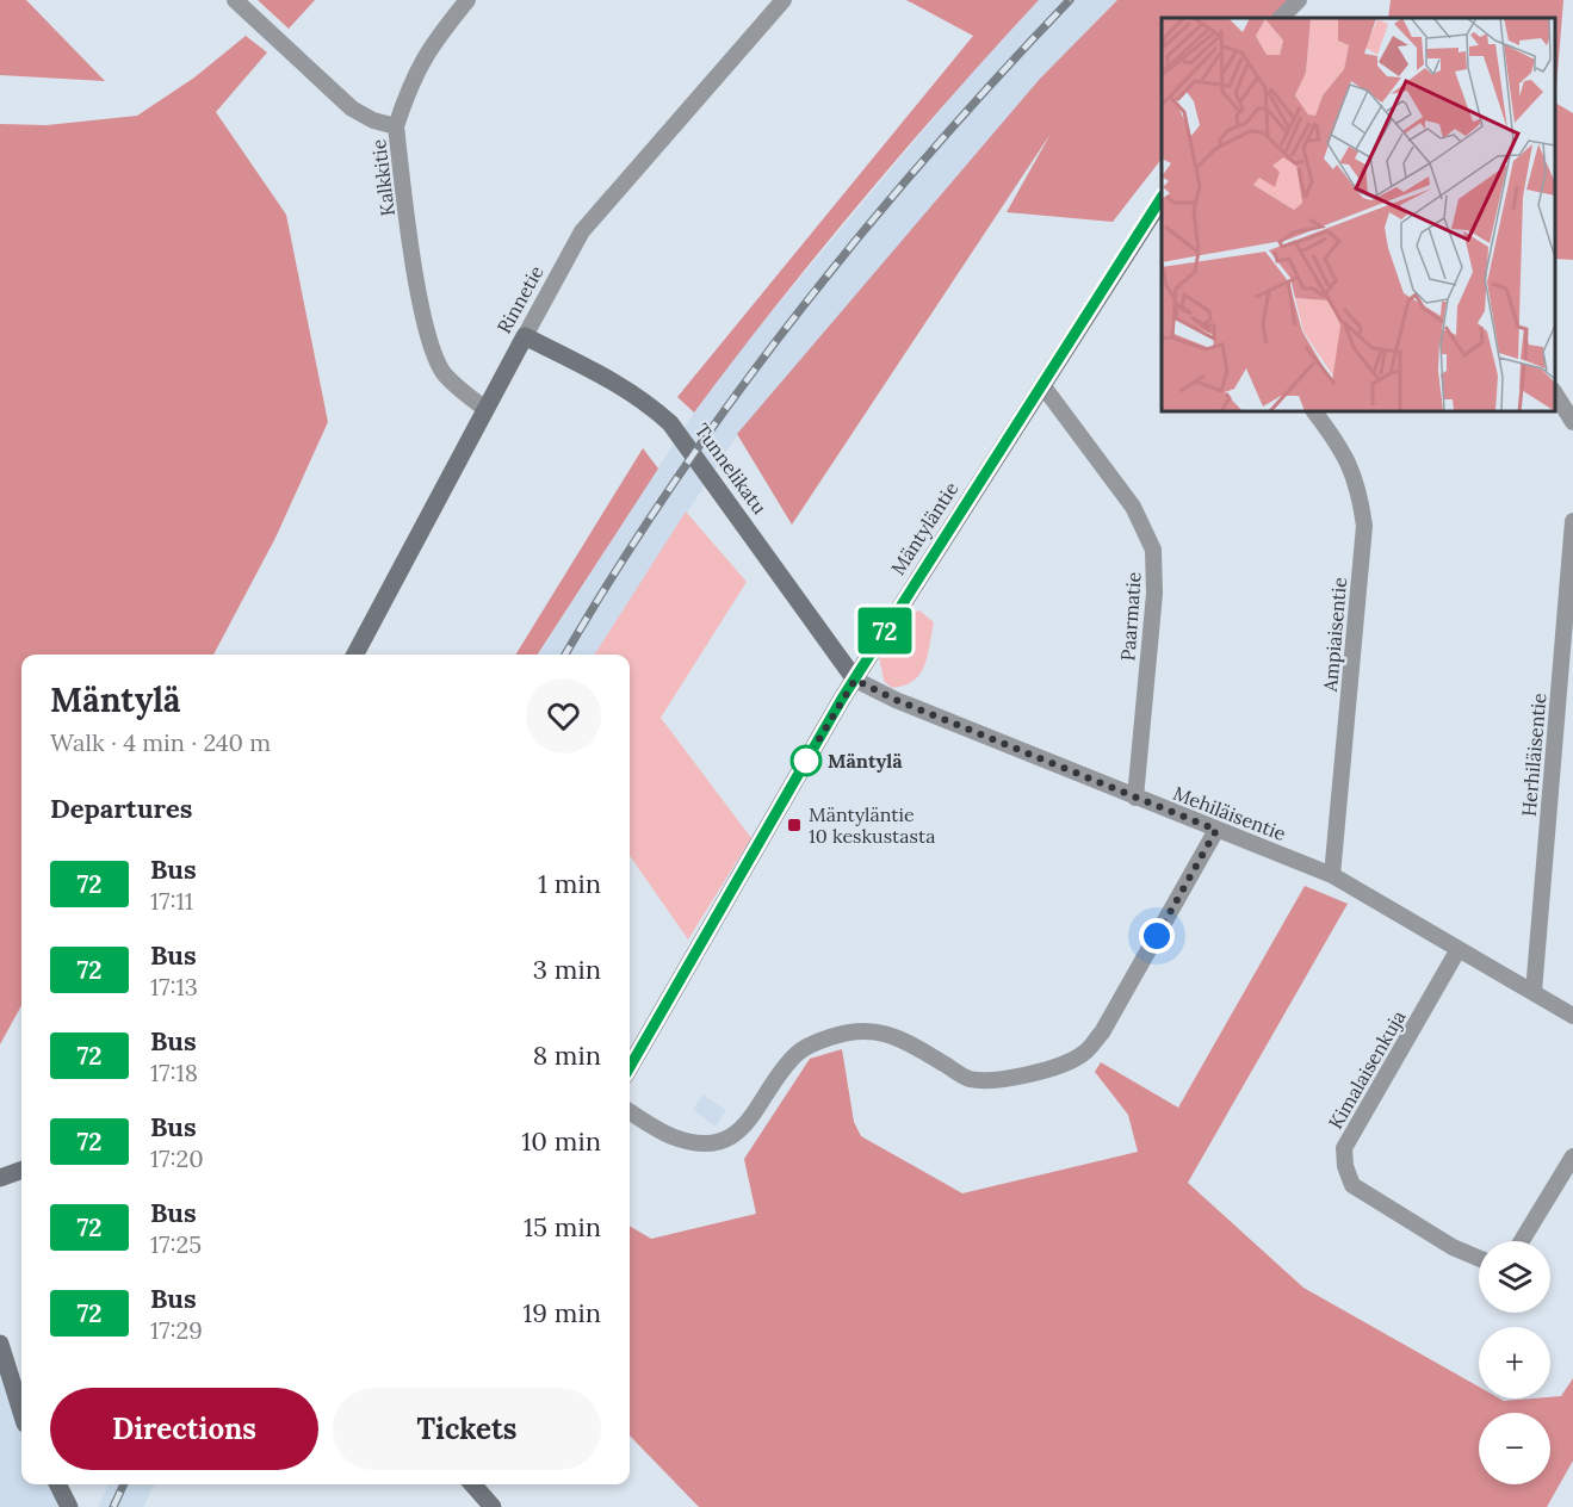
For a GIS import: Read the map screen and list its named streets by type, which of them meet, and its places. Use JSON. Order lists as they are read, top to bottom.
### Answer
{
  "streets": {
    "street": [
      "Kalkkitie",
      "Rinnetie",
      "Tunnelikatu",
      "Mäntyläntie",
      "Paarmatie",
      "Ampiaisentie",
      "Herhiläisentie",
      "Mehiläisentie",
      "Kimalaisenkuja"
    ]
  },
  "crossings": [
    ["Kalkkitie", "Rinnetie"],
    ["Rinnetie", "Tunnelikatu"],
    ["Tunnelikatu", "Mäntyläntie"],
    ["Tunnelikatu", "Mehiläisentie"],
    ["Mäntyläntie", "Paarmatie"],
    ["Mäntyläntie", "Mehiläisentie"],
    ["Paarmatie", "Mehiläisentie"],
    ["Ampiaisentie", "Mehiläisentie"],
    ["Herhiläisentie", "Mehiläisentie"],
    ["Mehiläisentie", "Kimalaisenkuja"]
  ],
  "places": {
    "other": ["Mäntylä"],
    "transit": ["Mäntyläntie 10 keskustasta"]
  },
  "lines": ["bus line 72"],
  "page": {
    "on_map": "72",
    "heading": [
      ["Mäntylä", "Walk · 4 min · 240 m"],
      "Departures"
    ],
    "list": [
      {
        "mark": "72",
        "name": "Bus",
        "note": "17:11",
        "value": "1 min"
      },
      {
        "mark": "72",
        "name": "Bus",
        "note": "17:13",
        "value": "3 min"
      },
      {
        "mark": "72",
        "name": "Bus",
        "note": "17:18",
        "value": "8 min"
      },
      {
        "mark": "72",
        "name": "Bus",
        "note": "17:20",
        "value": "10 min"
      },
      {
        "mark": "72",
        "name": "Bus",
        "note": "17:25",
        "value": "15 min"
      },
      {
        "mark": "72",
        "name": "Bus",
        "note": "17:29",
        "value": "19 min"
      }
    ],
    "map_buttons": ["+", "−"],
    "buttons": ["Directions", "Tickets"]
  }
}
